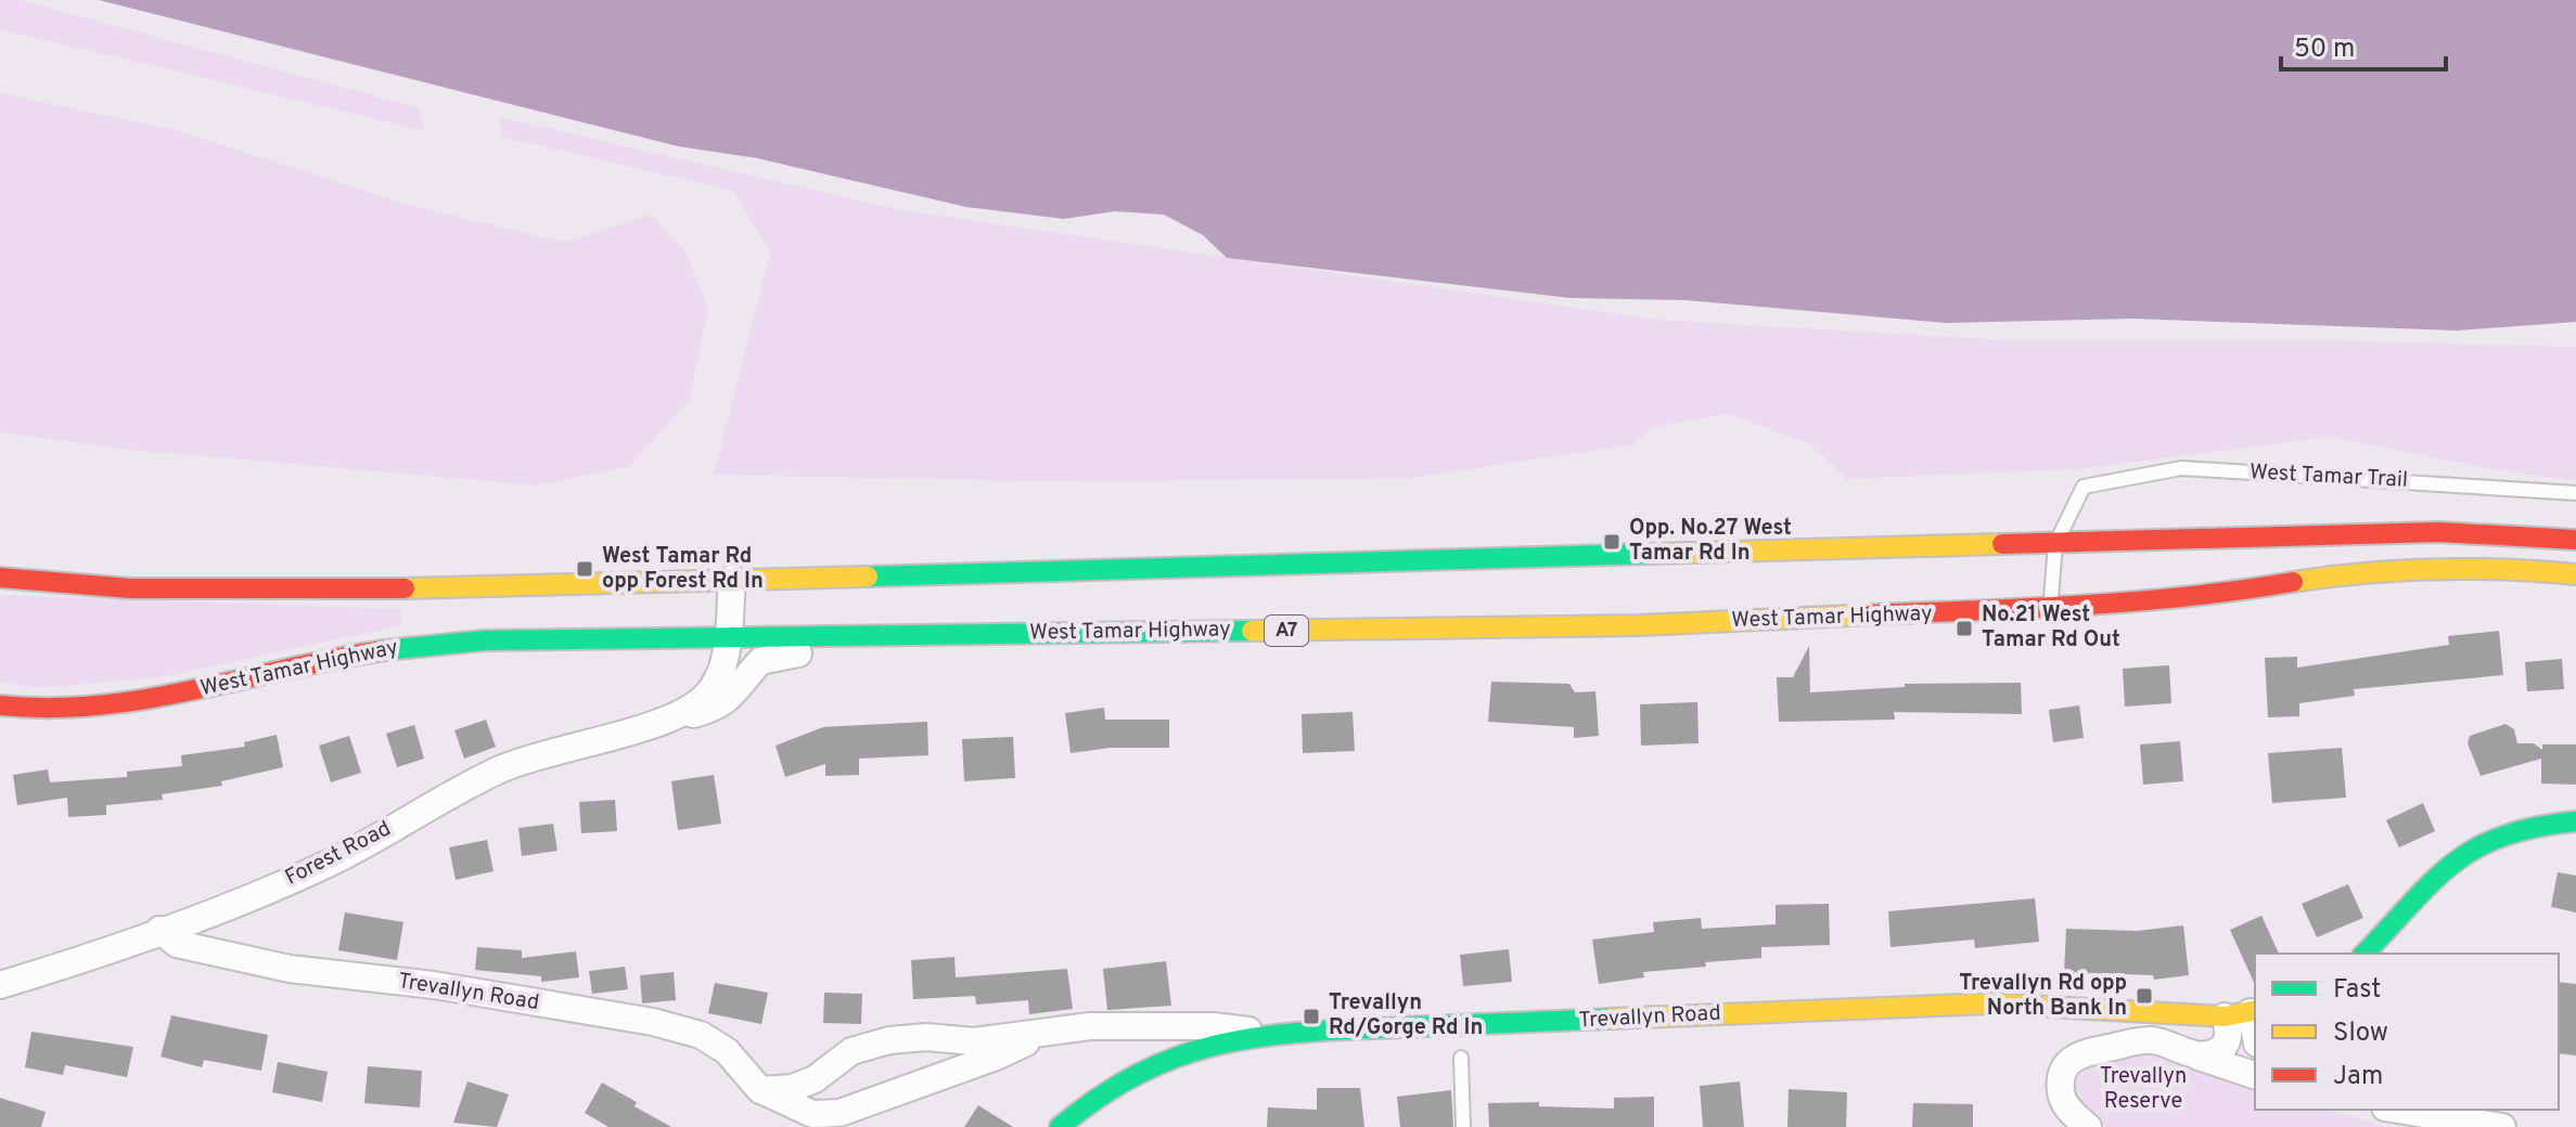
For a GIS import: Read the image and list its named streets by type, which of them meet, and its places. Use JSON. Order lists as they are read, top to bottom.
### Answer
{
  "streets": {
    "main road": ["West Tamar Highway", "A7", "Trevallyn Road"],
    "street": ["Forest Road"],
    "lane": ["West Tamar Trail"]
  },
  "crossings": [
    ["West Tamar Highway", "Forest Road"],
    ["Forest Road", "Trevallyn Road"]
  ],
  "parks": ["Trevallyn Reserve"],
  "places": {
    "transit": [
      "Opp. No.27 West Tamar Rd In",
      "West Tamar Rd opp Forest Rd In",
      "No.21 West Tamar Rd Out",
      "Trevallyn Rd opp North Bank In",
      "Trevallyn Rd/Gorge Rd In"
    ]
  },
  "legend": ["Fast", "Slow", "Jam"],
  "scale_bar": "50 m"
}
